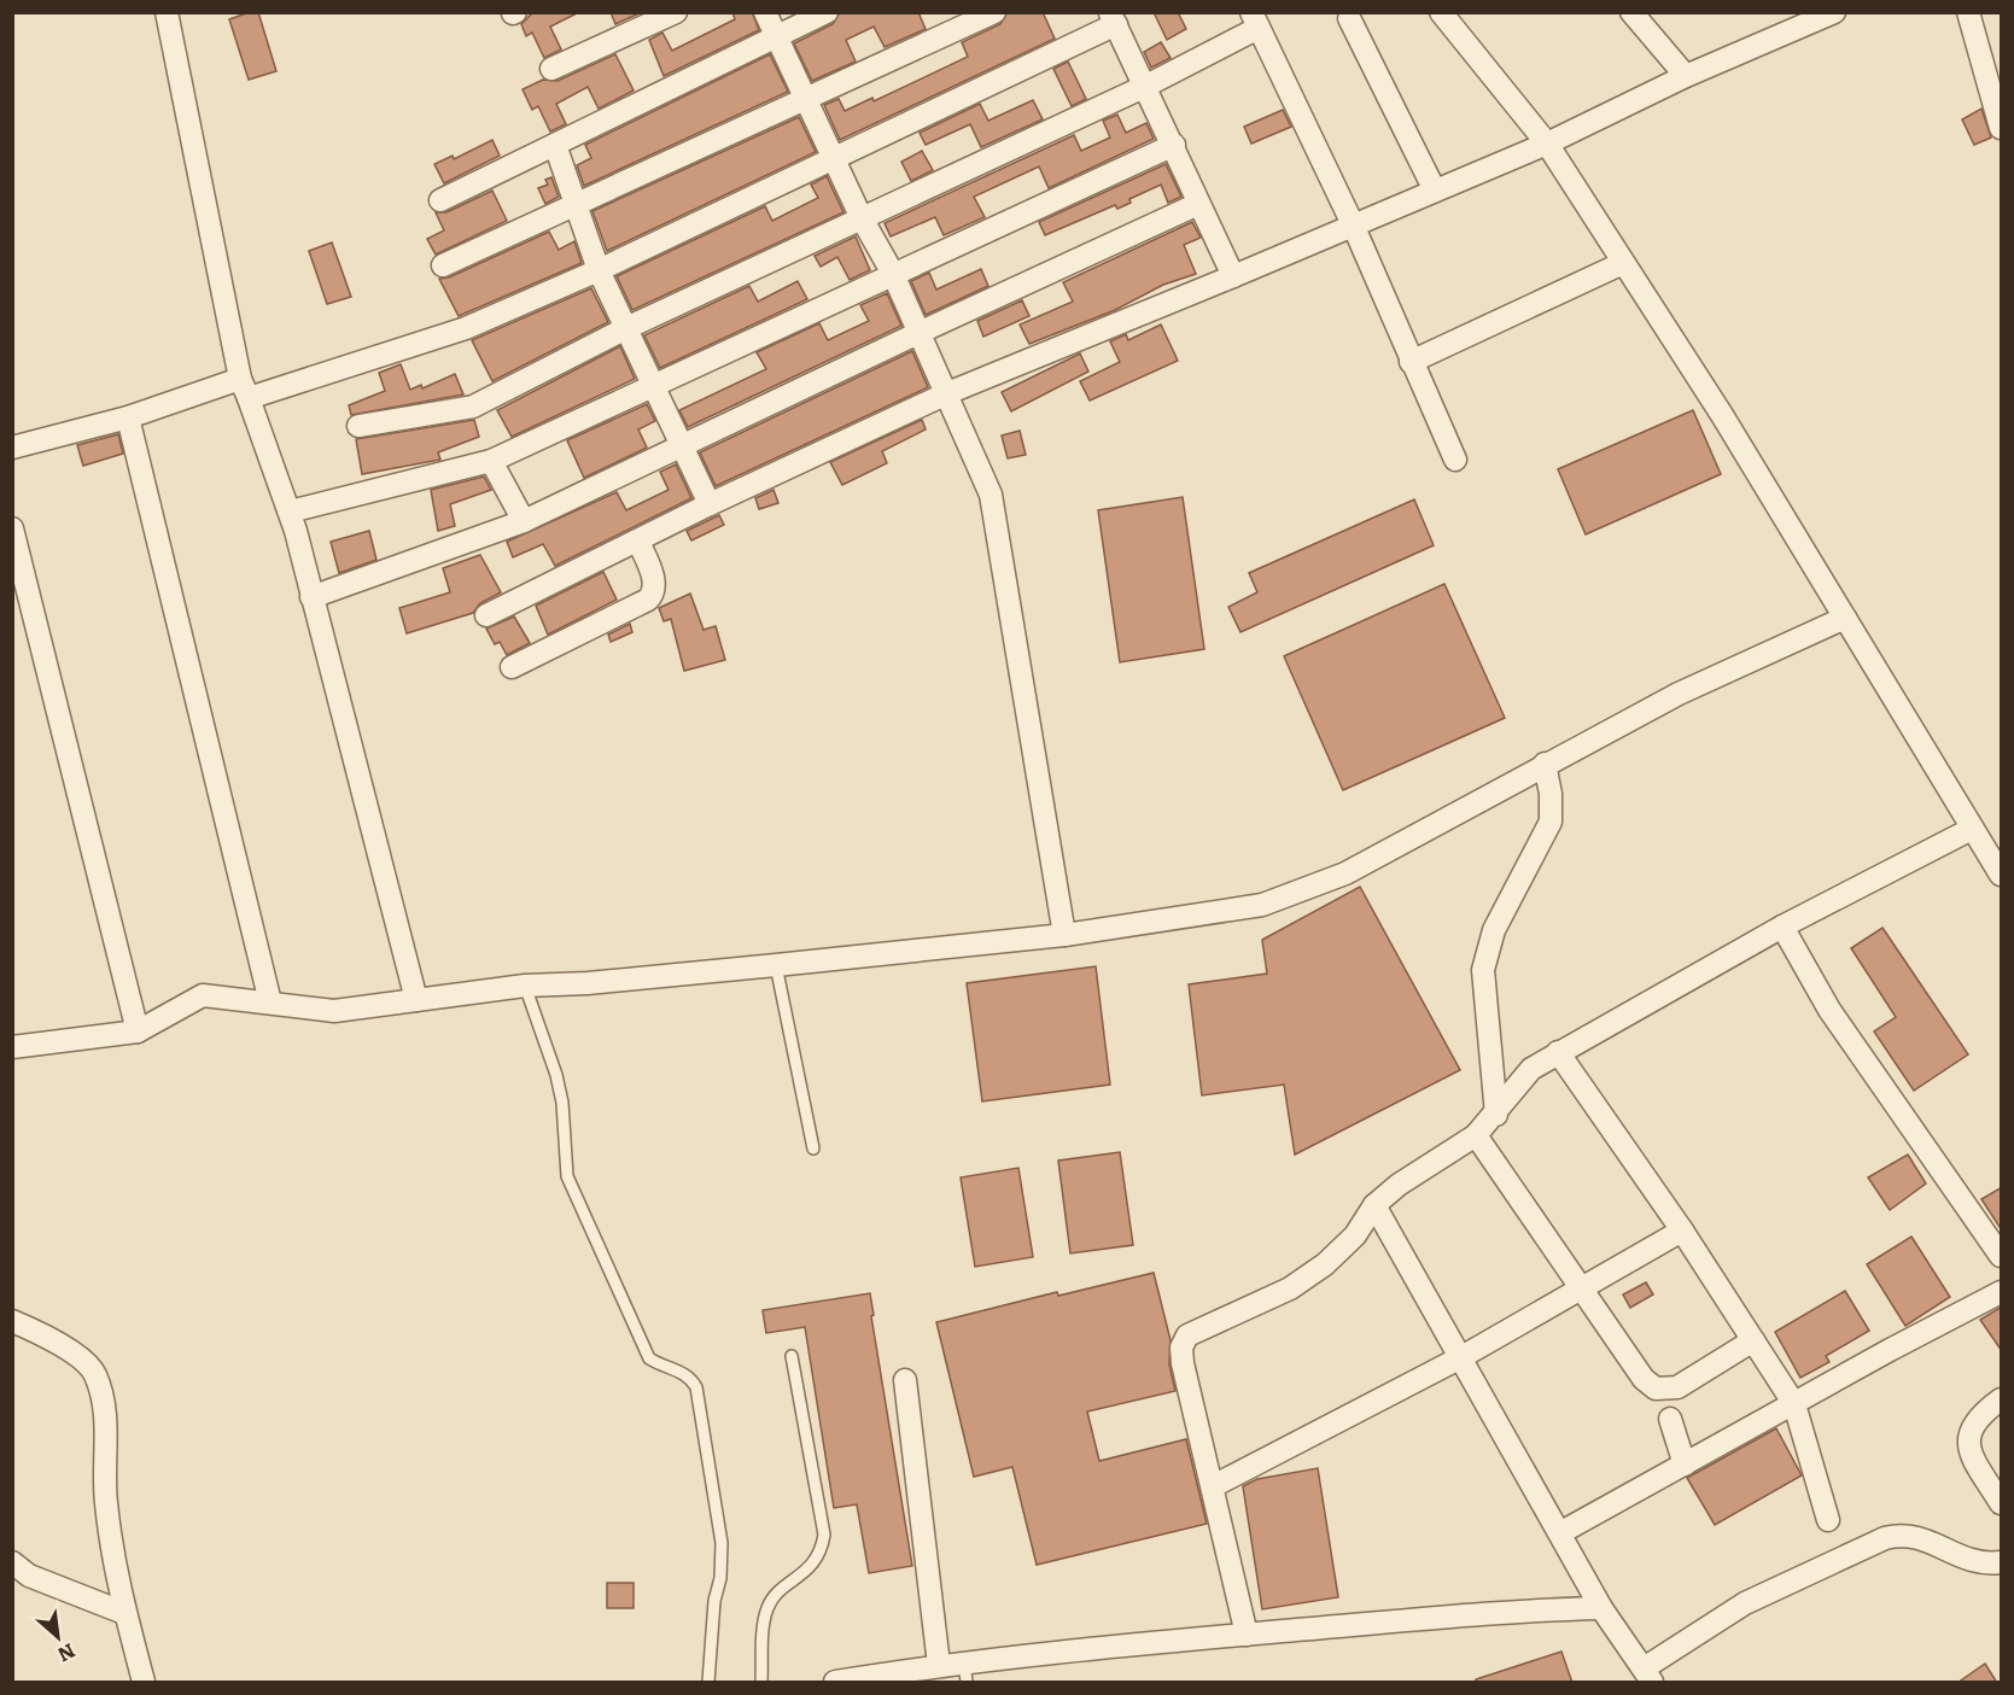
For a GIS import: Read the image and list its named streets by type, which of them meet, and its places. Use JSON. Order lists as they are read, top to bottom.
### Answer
{
  "north": "bottom right"
}
